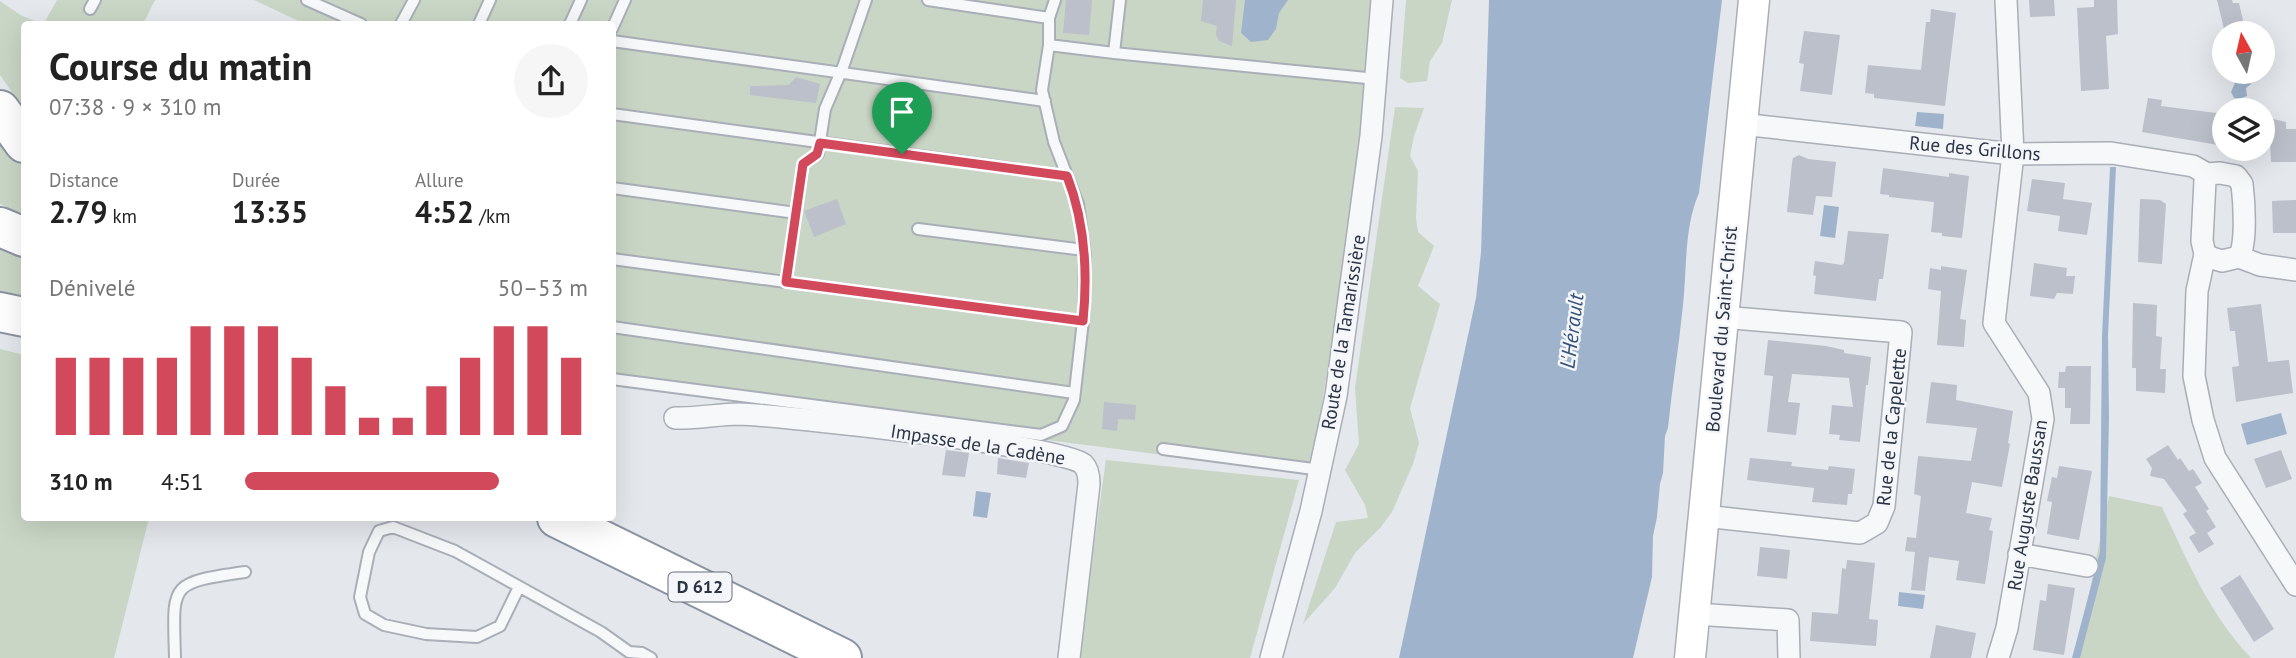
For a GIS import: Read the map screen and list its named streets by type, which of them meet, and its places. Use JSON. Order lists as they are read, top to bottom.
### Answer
{
  "streets": {
    "highway": ["D 612"],
    "street": [
      "Rue des Grillons",
      "Boulevard du Saint-Christ",
      "Route de la Tamarissière",
      "Rue de la Capelette",
      "Impasse de la Cadène",
      "Rue Auguste Baussan"
    ]
  },
  "crossings": [
    ["Rue des Grillons", "Boulevard du Saint-Christ"],
    ["Rue des Grillons", "Rue Auguste Baussan"],
    ["Boulevard du Saint-Christ", "Rue de la Capelette"]
  ],
  "water": ["L'Hérault"],
  "north": "top",
  "page": {
    "heading": ["Course du matin", "07:38 · 9 × 310 m"],
    "stats": [
      ["Distance", "2.79 km"],
      ["Durée", "13:35"],
      ["Allure", "4:52 /km"]
    ],
    "chart": ["Dénivelé", "50–53 m"],
    "list": [
      {
        "name": "310 m",
        "note": "4:51"
      }
    ]
  }
}
